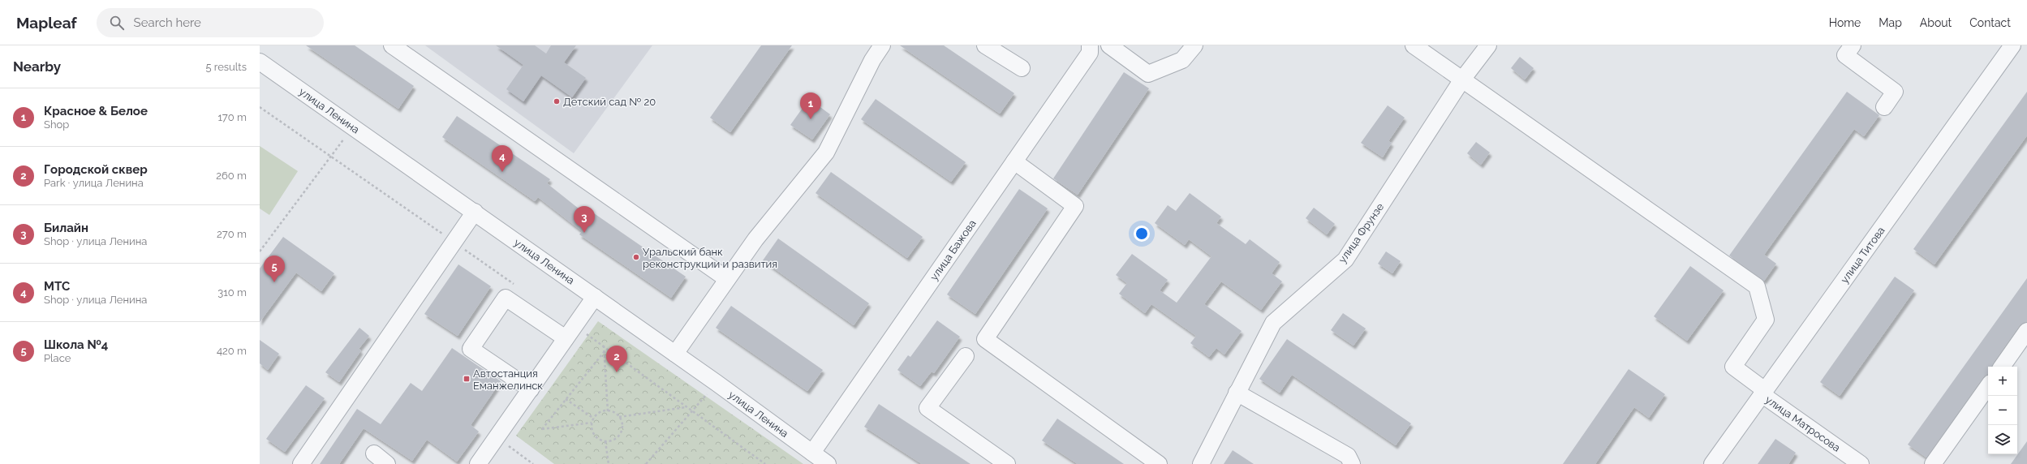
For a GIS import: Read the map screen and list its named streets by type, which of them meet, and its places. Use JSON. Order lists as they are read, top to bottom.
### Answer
{
  "streets": {
    "street": [
      "улица Ленина",
      "улица Фрунзе",
      "улица Бажова",
      "улица Титова",
      "улица Матросова"
    ]
  },
  "crossings": [
    ["улица Ленина", "улица Бажова"],
    ["улица Фрунзе", "улица Матросова"],
    ["улица Титова", "улица Матросова"]
  ],
  "places": {
    "other": ["Детский сад № 20", "Уральский банк реконструкции и развития"],
    "transit": ["Автостанция Еманжелинск"]
  },
  "page": {
    "header": "Mapleaf",
    "search": "Search here",
    "nav": [
      "Home",
      "Map",
      "About",
      "Contact"
    ],
    "heading": ["Nearby", "5 results"],
    "list": [
      {
        "mark": "1",
        "name": "Красное & Белое",
        "note": "Shop",
        "value": "170 m"
      },
      {
        "mark": "2",
        "name": "Городской сквер",
        "note": "Park · улица Ленина",
        "value": "260 m"
      },
      {
        "mark": "3",
        "name": "Билайн",
        "note": "Shop · улица Ленина",
        "value": "270 m"
      },
      {
        "mark": "4",
        "name": "МТС",
        "note": "Shop · улица Ленина",
        "value": "310 m"
      },
      {
        "mark": "5",
        "name": "Школа №4",
        "note": "Place",
        "value": "420 m"
      }
    ],
    "pins": [
      "1",
      "4",
      "3",
      "5",
      "2"
    ],
    "map_buttons": ["+", "−"]
  }
}
